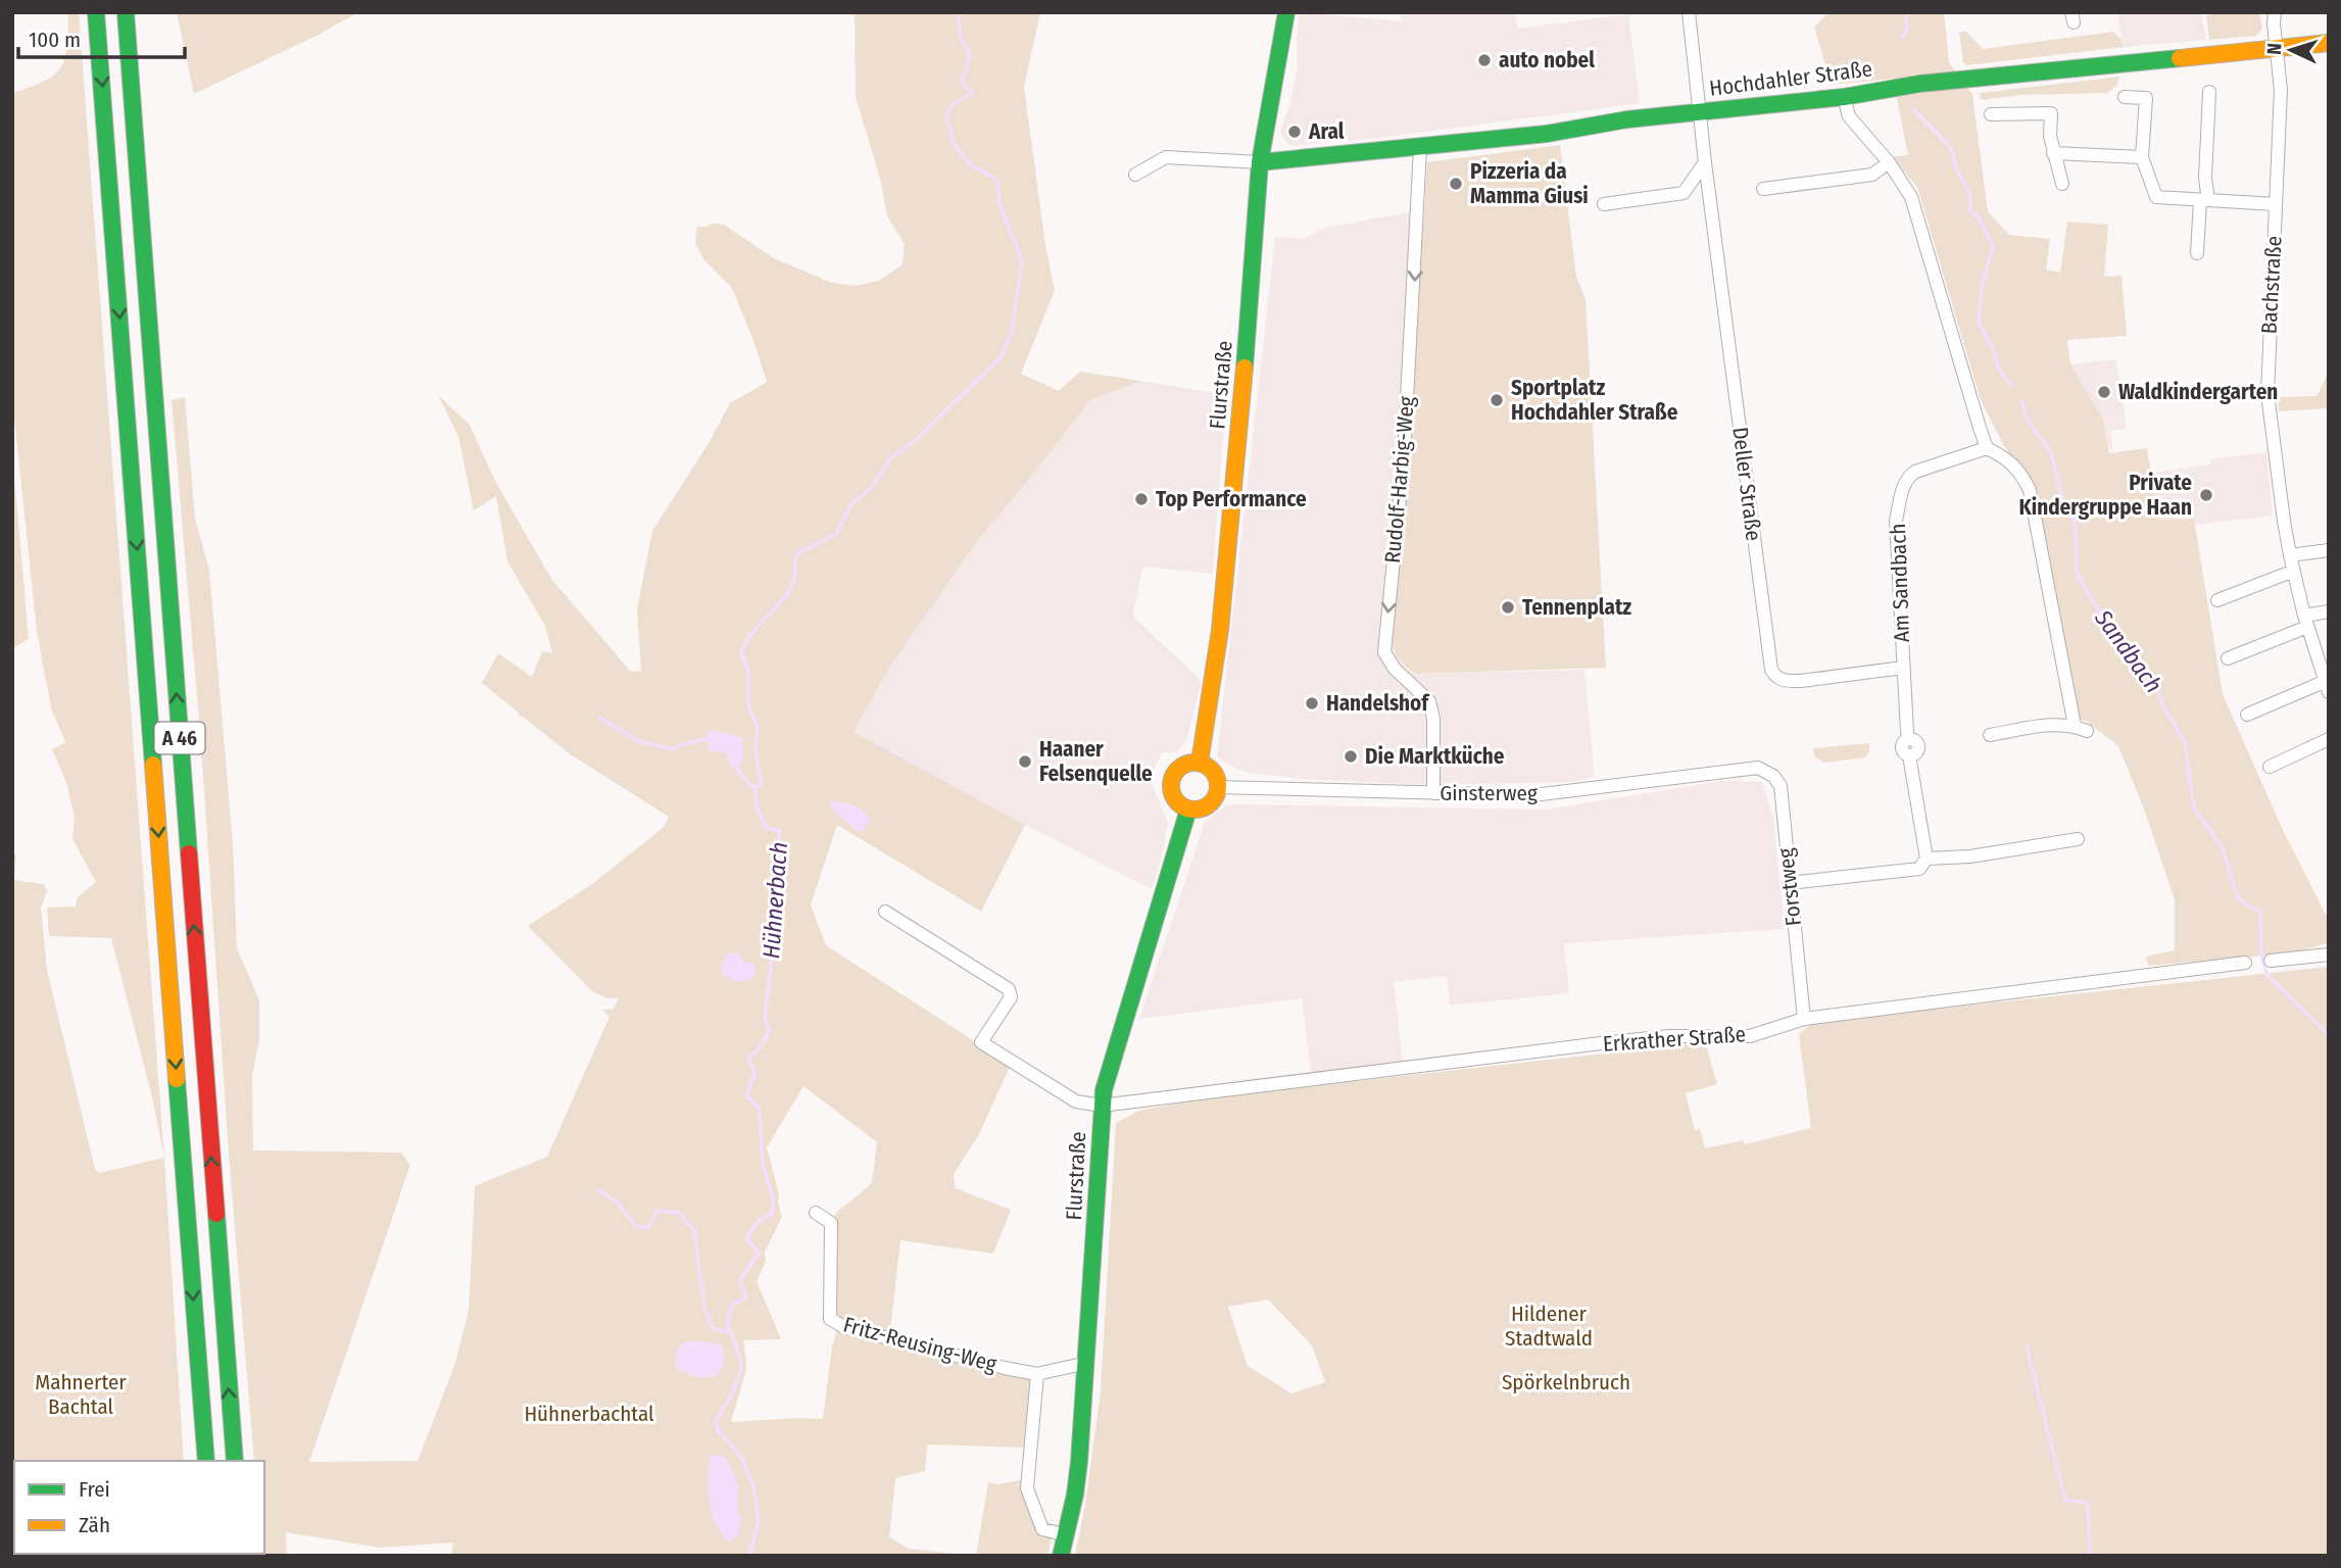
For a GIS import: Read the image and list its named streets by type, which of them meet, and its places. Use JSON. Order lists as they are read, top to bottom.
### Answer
{
  "streets": {
    "main road": ["Hochdahler Straße", "Flurstraße", "A 46"],
    "street": [
      "Bachstraße",
      "Rudolf-Harbig-Weg",
      "Deller Straße",
      "Am Sandbach",
      "Ginsterweg",
      "Forstweg",
      "Erkrather Straße",
      "Fritz-Reusing-Weg"
    ]
  },
  "crossings": [
    ["Hochdahler Straße", "Bachstraße"],
    ["Hochdahler Straße", "Flurstraße"],
    ["Hochdahler Straße", "Rudolf-Harbig-Weg"],
    ["Hochdahler Straße", "Deller Straße"],
    ["Flurstraße", "Ginsterweg"],
    ["Flurstraße", "Erkrather Straße"],
    ["Flurstraße", "Fritz-Reusing-Weg"],
    ["Rudolf-Harbig-Weg", "Ginsterweg"],
    ["Deller Straße", "Am Sandbach"],
    ["Ginsterweg", "Forstweg"],
    ["Forstweg", "Erkrather Straße"]
  ],
  "one_way": ["Rudolf-Harbig-Weg"],
  "water": ["Sandbach", "Hühnerbach"],
  "parks": [
    "Hildener Stadtwald",
    "Mahnerter Bachtal",
    "Spörkelnbruch",
    "Hühnerbachtal"
  ],
  "places": [
    "auto nobel",
    "Aral",
    "Pizzeria da Mamma Giusi",
    "Waldkindergarten",
    "Sportplatz Hochdahler Straße",
    "Private Kindergruppe Haan",
    "Top Performance",
    "Tennenplatz",
    "Handelshof",
    "Die Marktküche",
    "Haaner Felsenquelle"
  ],
  "legend": ["Frei", "Zäh"],
  "scale_bar": "100 m",
  "north": "left"
}
